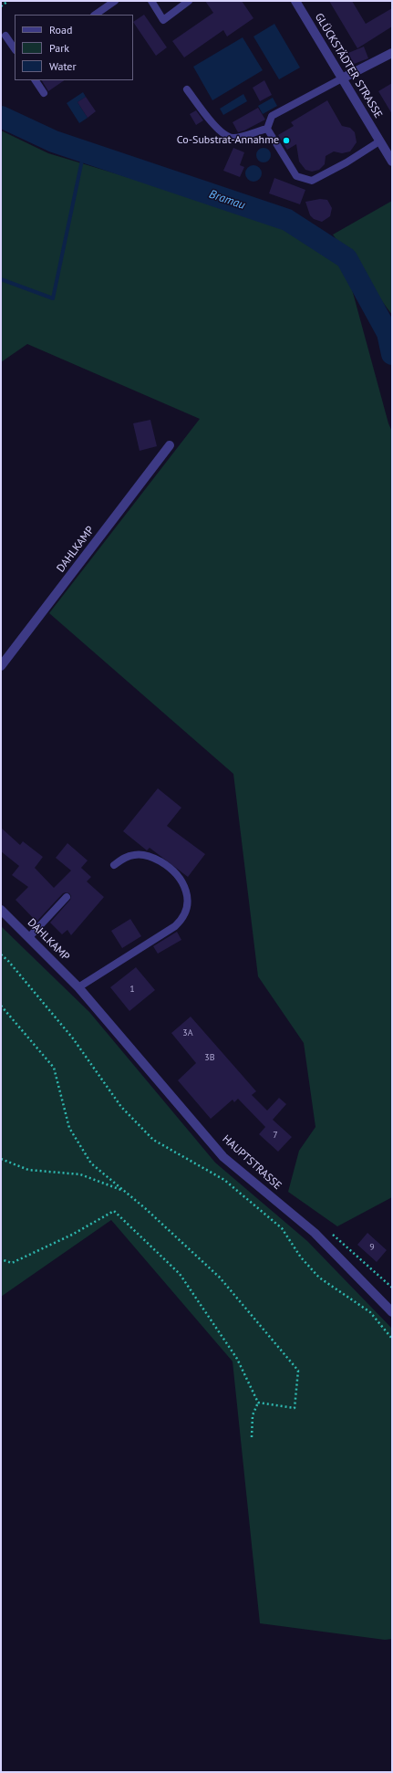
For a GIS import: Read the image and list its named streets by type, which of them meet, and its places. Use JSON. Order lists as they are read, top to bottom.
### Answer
{
  "streets": {
    "street": ["GLÜCKSTÄDTER STRASSE", "DAHLKAMP", "HAUPTSTRASSE"]
  },
  "crossings": [
    ["DAHLKAMP", "HAUPTSTRASSE"]
  ],
  "water": ["Bramau"],
  "places": ["Co-Substrat-Annahme"],
  "house_numbers": [
    "1",
    "3A",
    "3B",
    "7",
    "9"
  ],
  "legend": ["Road", "Park", "Water"]
}
